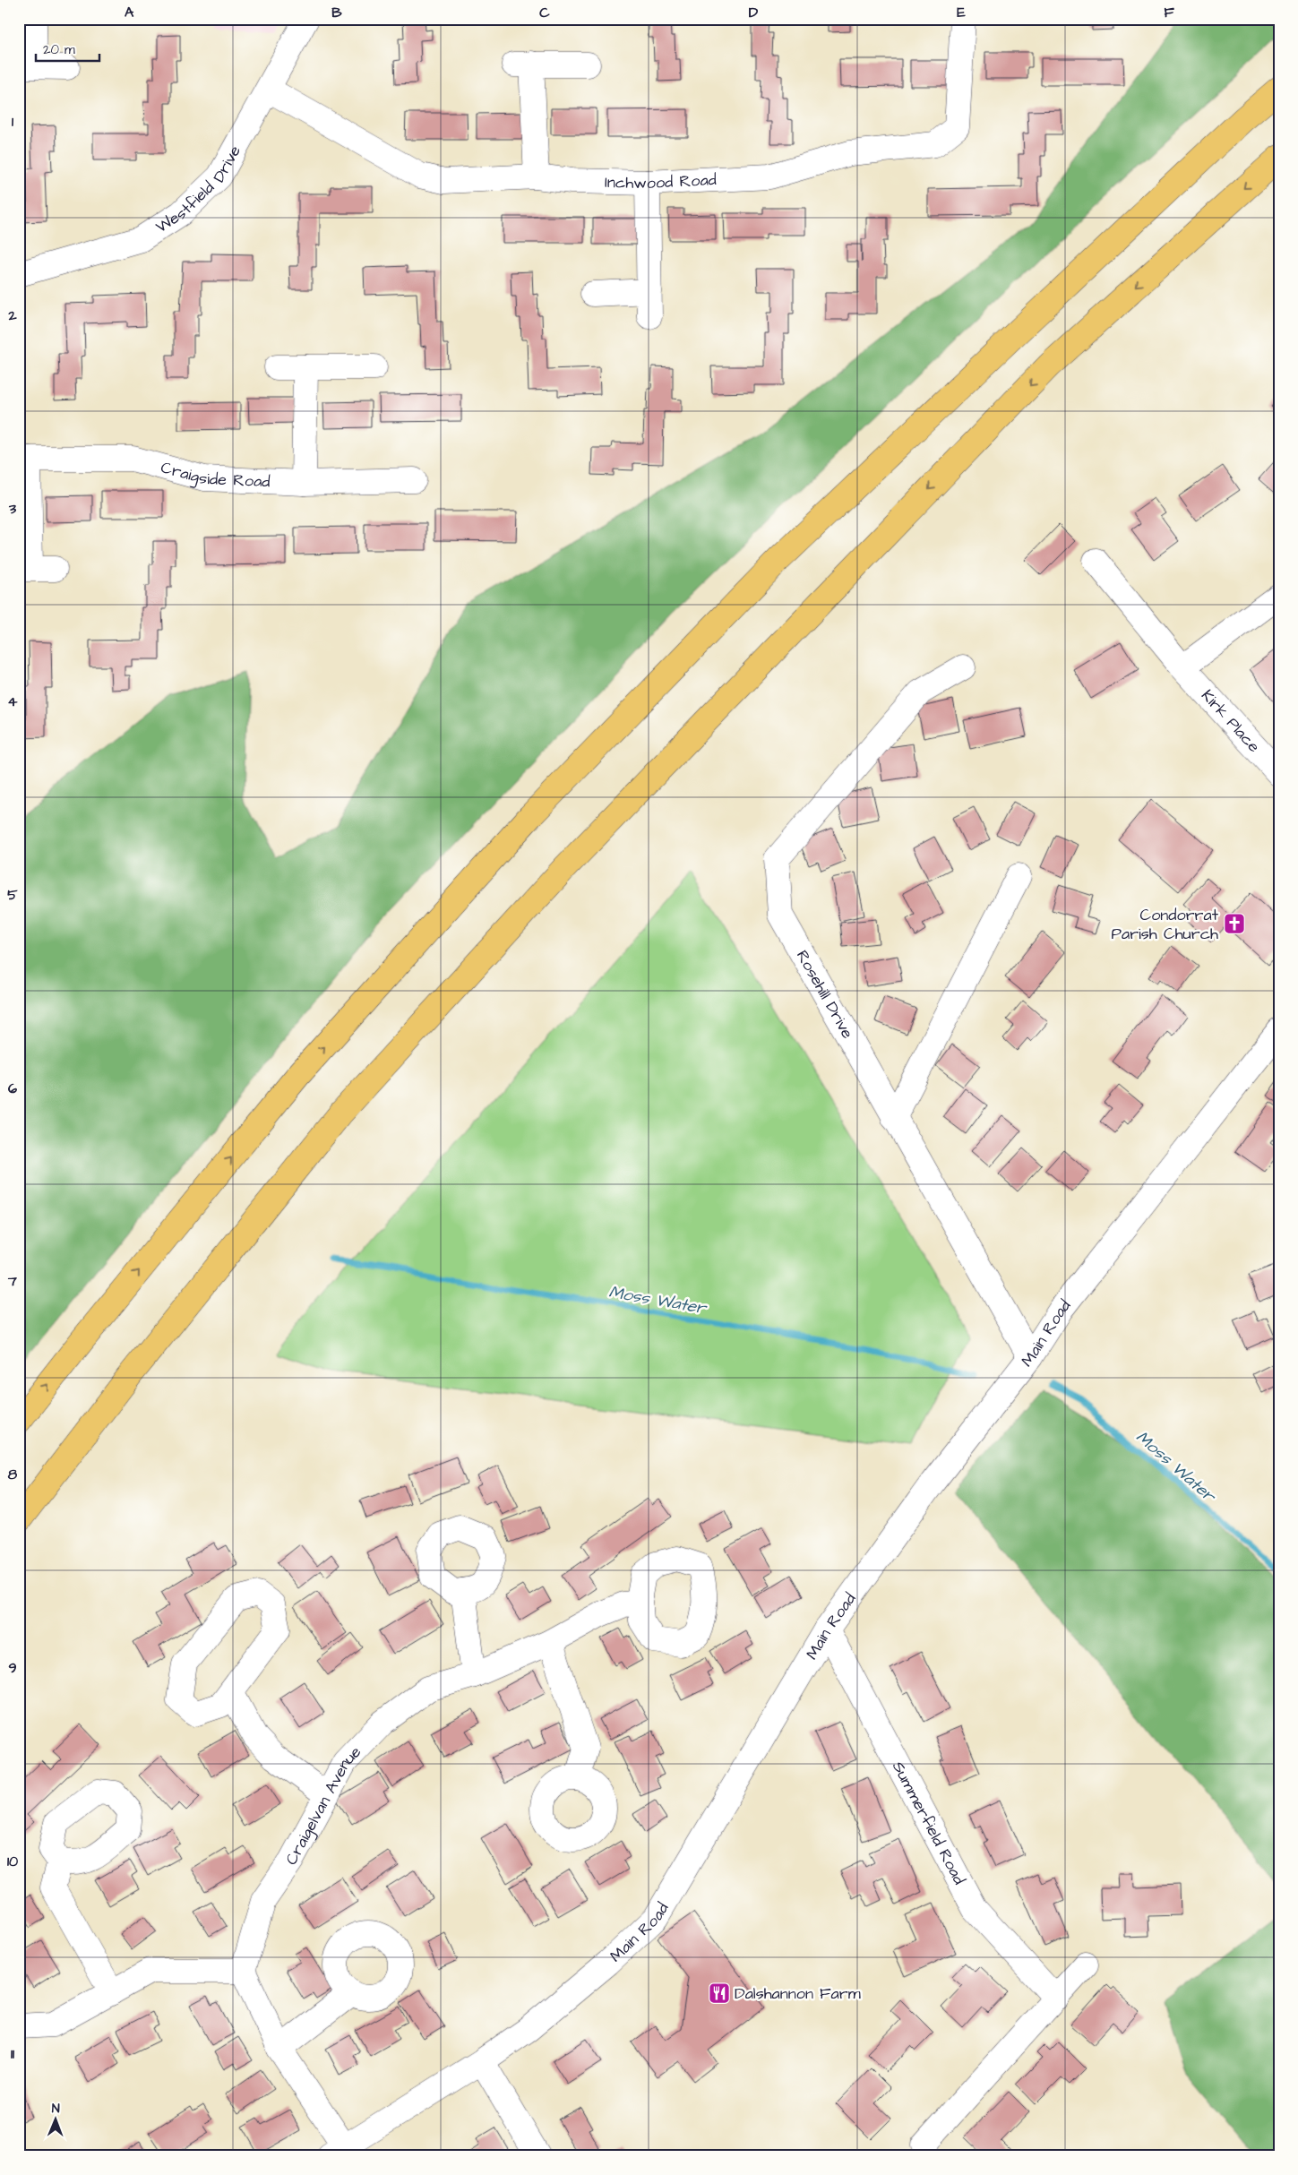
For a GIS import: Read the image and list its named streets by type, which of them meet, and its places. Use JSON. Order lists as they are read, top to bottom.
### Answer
{
  "streets": {
    "street": [
      "Inchwood Road",
      "Westfield Drive",
      "Craigside Road",
      "Kirk Place",
      "Rosehill Drive",
      "Main Road",
      "Craigelvan Avenue",
      "Summerfield Road"
    ]
  },
  "crossings": [
    ["Inchwood Road", "Westfield Drive"],
    ["Rosehill Drive", "Main Road"],
    ["Main Road", "Summerfield Road"]
  ],
  "water": ["Moss Water"],
  "places": {
    "church": ["Condorrat Parish Church"],
    "restaurant": ["Dalshannon Farm"]
  },
  "scale_bar": "20 m",
  "north": "top",
  "grid": {
    "columns": [
      "A",
      "B",
      "C",
      "D",
      "E",
      "F"
    ],
    "rows": [
      "1",
      "2",
      "3",
      "4",
      "5",
      "6",
      "7",
      "8",
      "9",
      "10",
      "11"
    ]
  }
}
